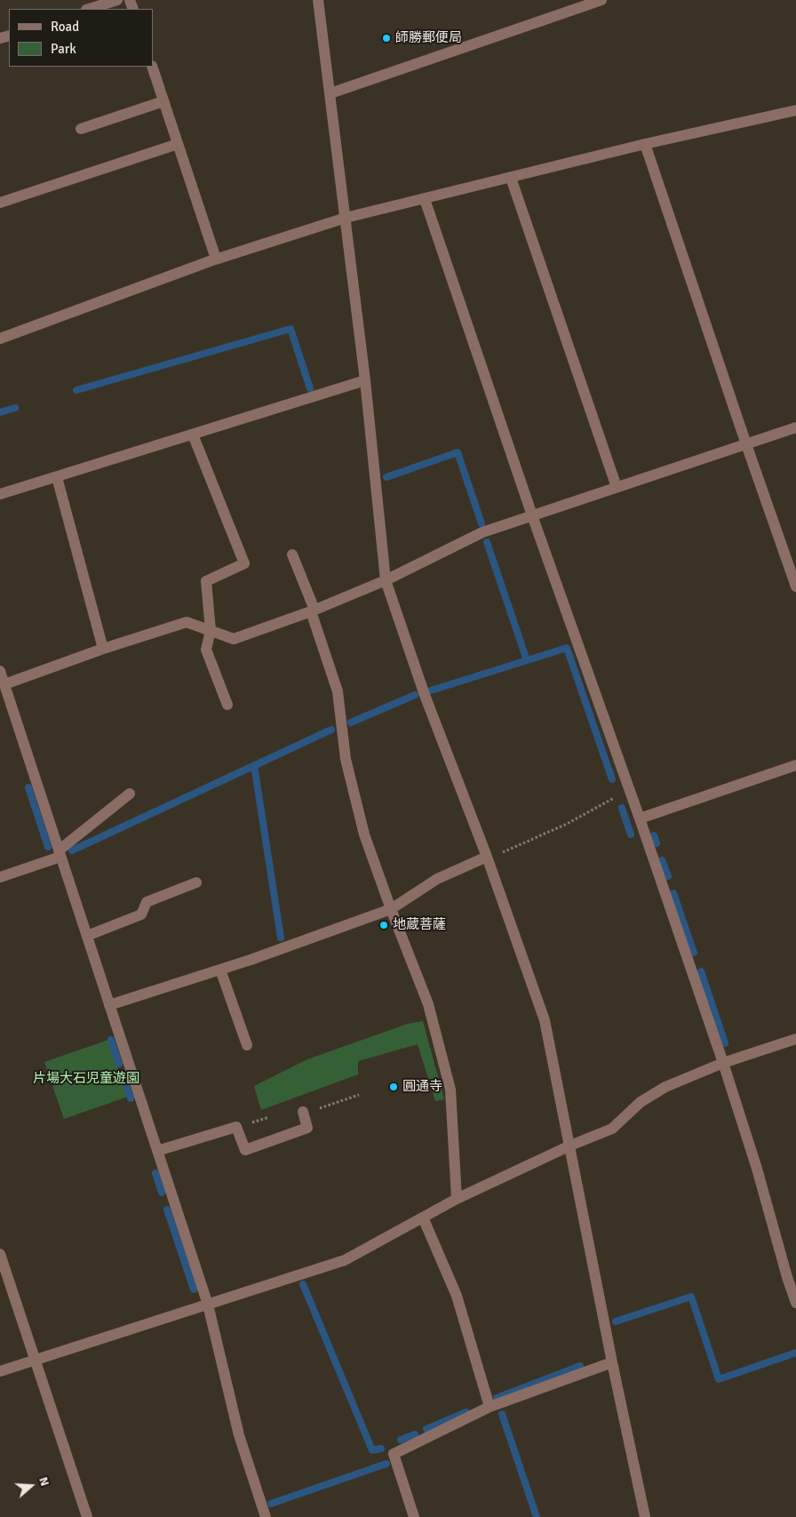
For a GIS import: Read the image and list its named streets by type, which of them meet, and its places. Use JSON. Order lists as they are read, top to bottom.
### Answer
{
  "parks": ["片場大石児童遊園"],
  "places": ["師勝郵便局", "地蔵菩薩", "圓通寺"],
  "legend": ["Road", "Park"],
  "north": "right"
}
